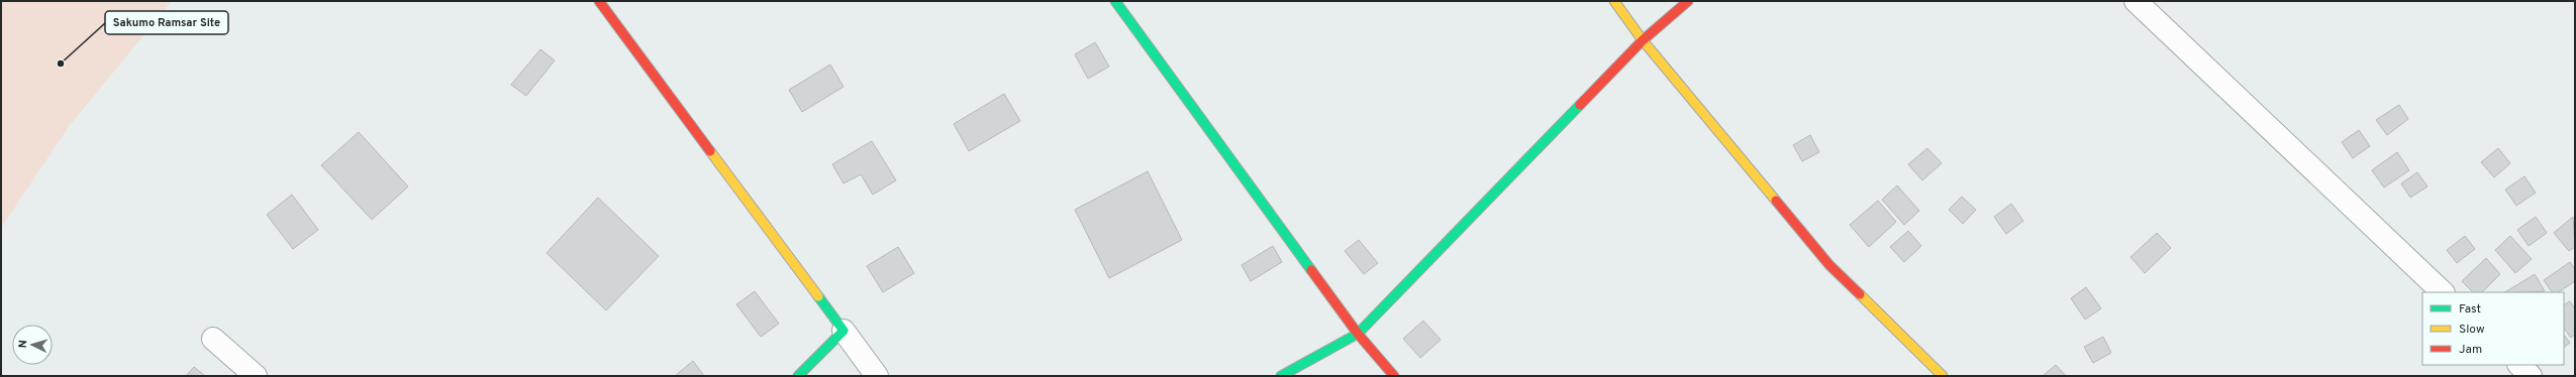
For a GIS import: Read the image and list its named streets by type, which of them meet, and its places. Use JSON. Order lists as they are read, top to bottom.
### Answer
{
  "places": ["Sakumo Ramsar Site"],
  "legend": ["Fast", "Slow", "Jam"],
  "north": "left"
}
